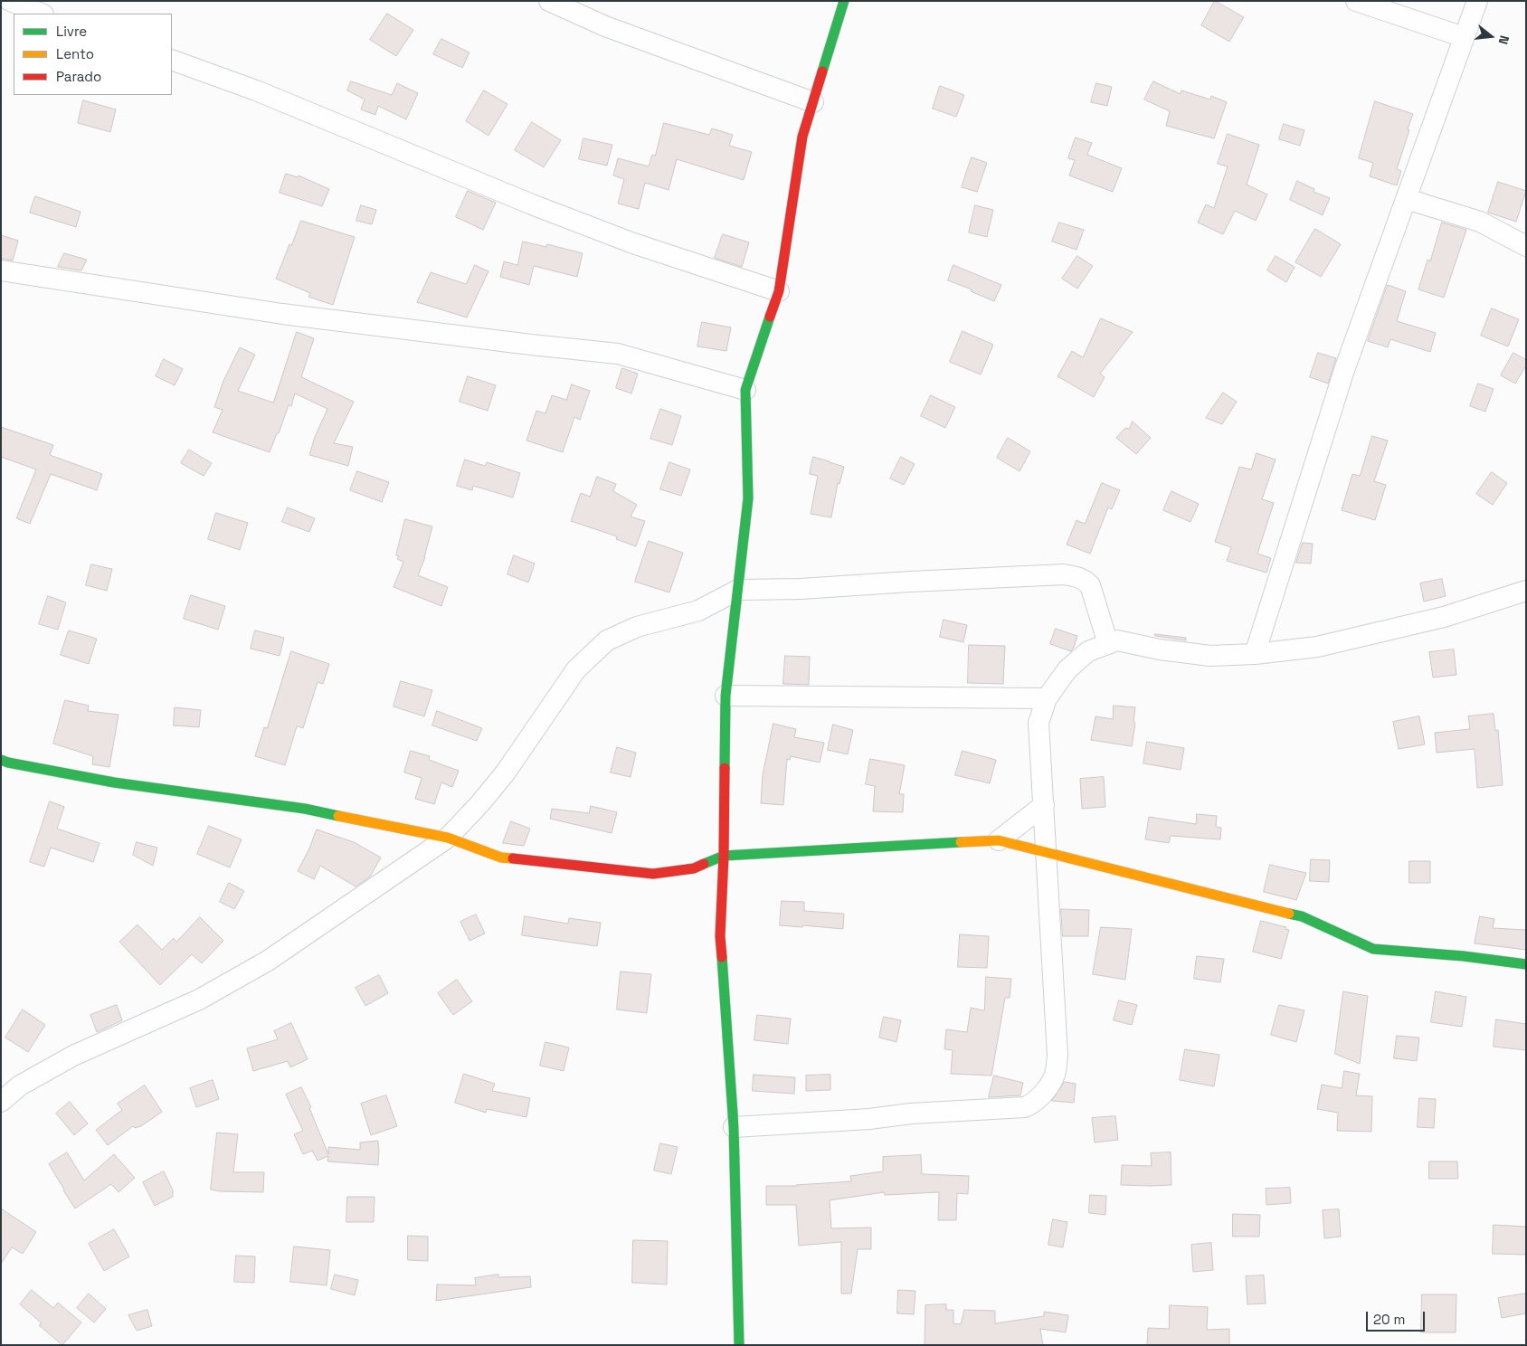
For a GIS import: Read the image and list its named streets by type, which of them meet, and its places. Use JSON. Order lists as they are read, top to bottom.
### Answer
{
  "legend": ["Livre", "Lento", "Parado"],
  "scale_bar": "20 m",
  "north": "right"
}
